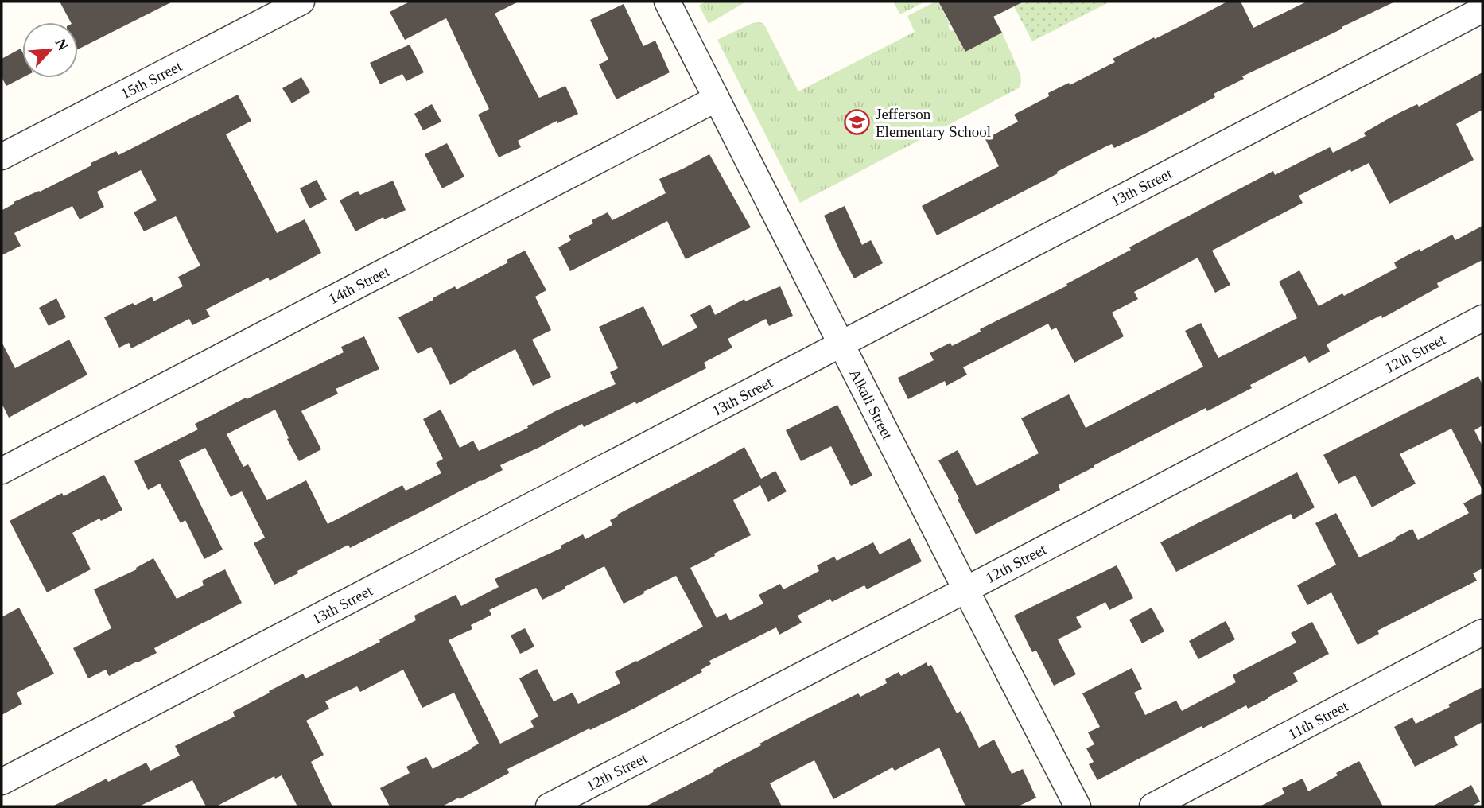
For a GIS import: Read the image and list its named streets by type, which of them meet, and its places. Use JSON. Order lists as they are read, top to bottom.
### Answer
{
  "streets": {
    "street": [
      "15th Street",
      "13th Street",
      "14th Street",
      "12th Street",
      "Alkali Street",
      "11th Street"
    ]
  },
  "crossings": [
    ["13th Street", "Alkali Street"],
    ["14th Street", "Alkali Street"],
    ["12th Street", "Alkali Street"]
  ],
  "places": {
    "school or university": ["Jefferson Elementary School"]
  },
  "north": "top right"
}
